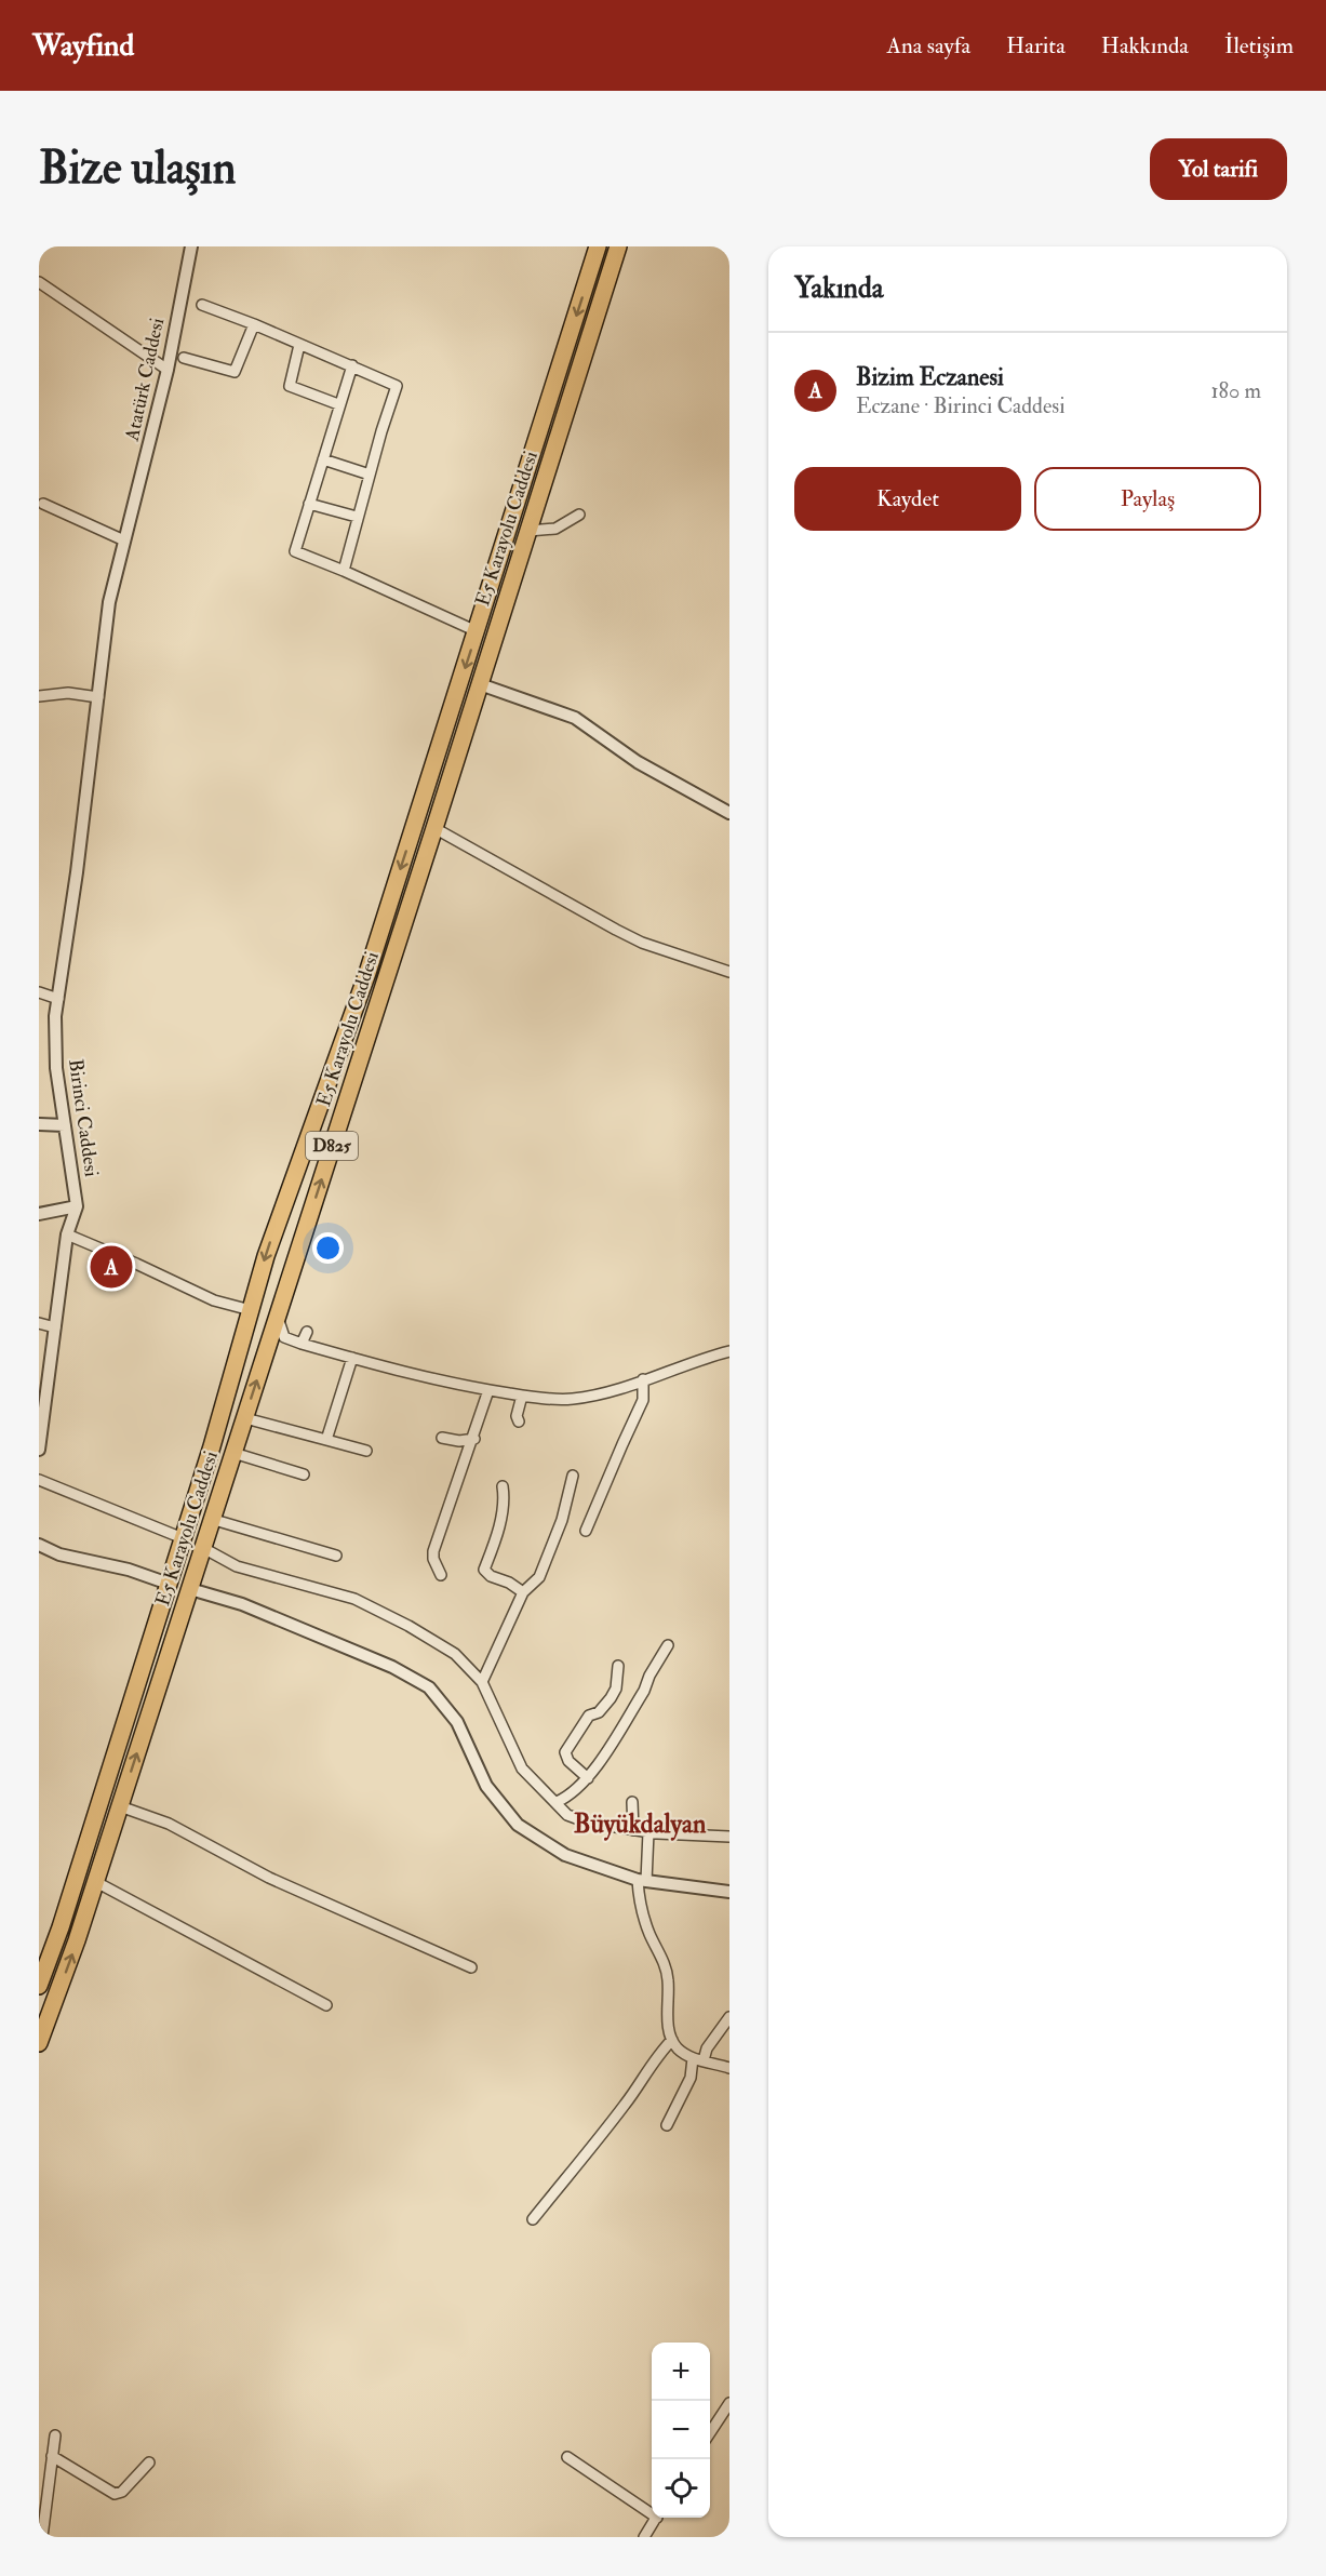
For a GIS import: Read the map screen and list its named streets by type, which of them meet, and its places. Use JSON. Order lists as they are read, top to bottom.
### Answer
{
  "streets": {
    "highway": ["E5 Karayolu Caddesi", "D825"],
    "street": ["Atatürk Caddesi", "Birinci Caddesi"]
  },
  "crossings": [
    ["Atatürk Caddesi", "Birinci Caddesi"]
  ],
  "districts": ["Büyükdalyan"],
  "page": {
    "header": "Wayfind",
    "nav": [
      "Ana sayfa",
      "Harita",
      "Hakkında",
      "İletişim"
    ],
    "buttons": [
      "Yol tarifi",
      ["Kaydet", "Paylaş"]
    ],
    "title": "Bize ulaşın",
    "heading": "Yakında",
    "list": [
      {
        "mark": "A",
        "name": "Bizim Eczanesi",
        "note": "Eczane · Birinci Caddesi",
        "value": "180 m"
      }
    ],
    "pins": "A",
    "map_buttons": ["+", "−"]
  }
}
